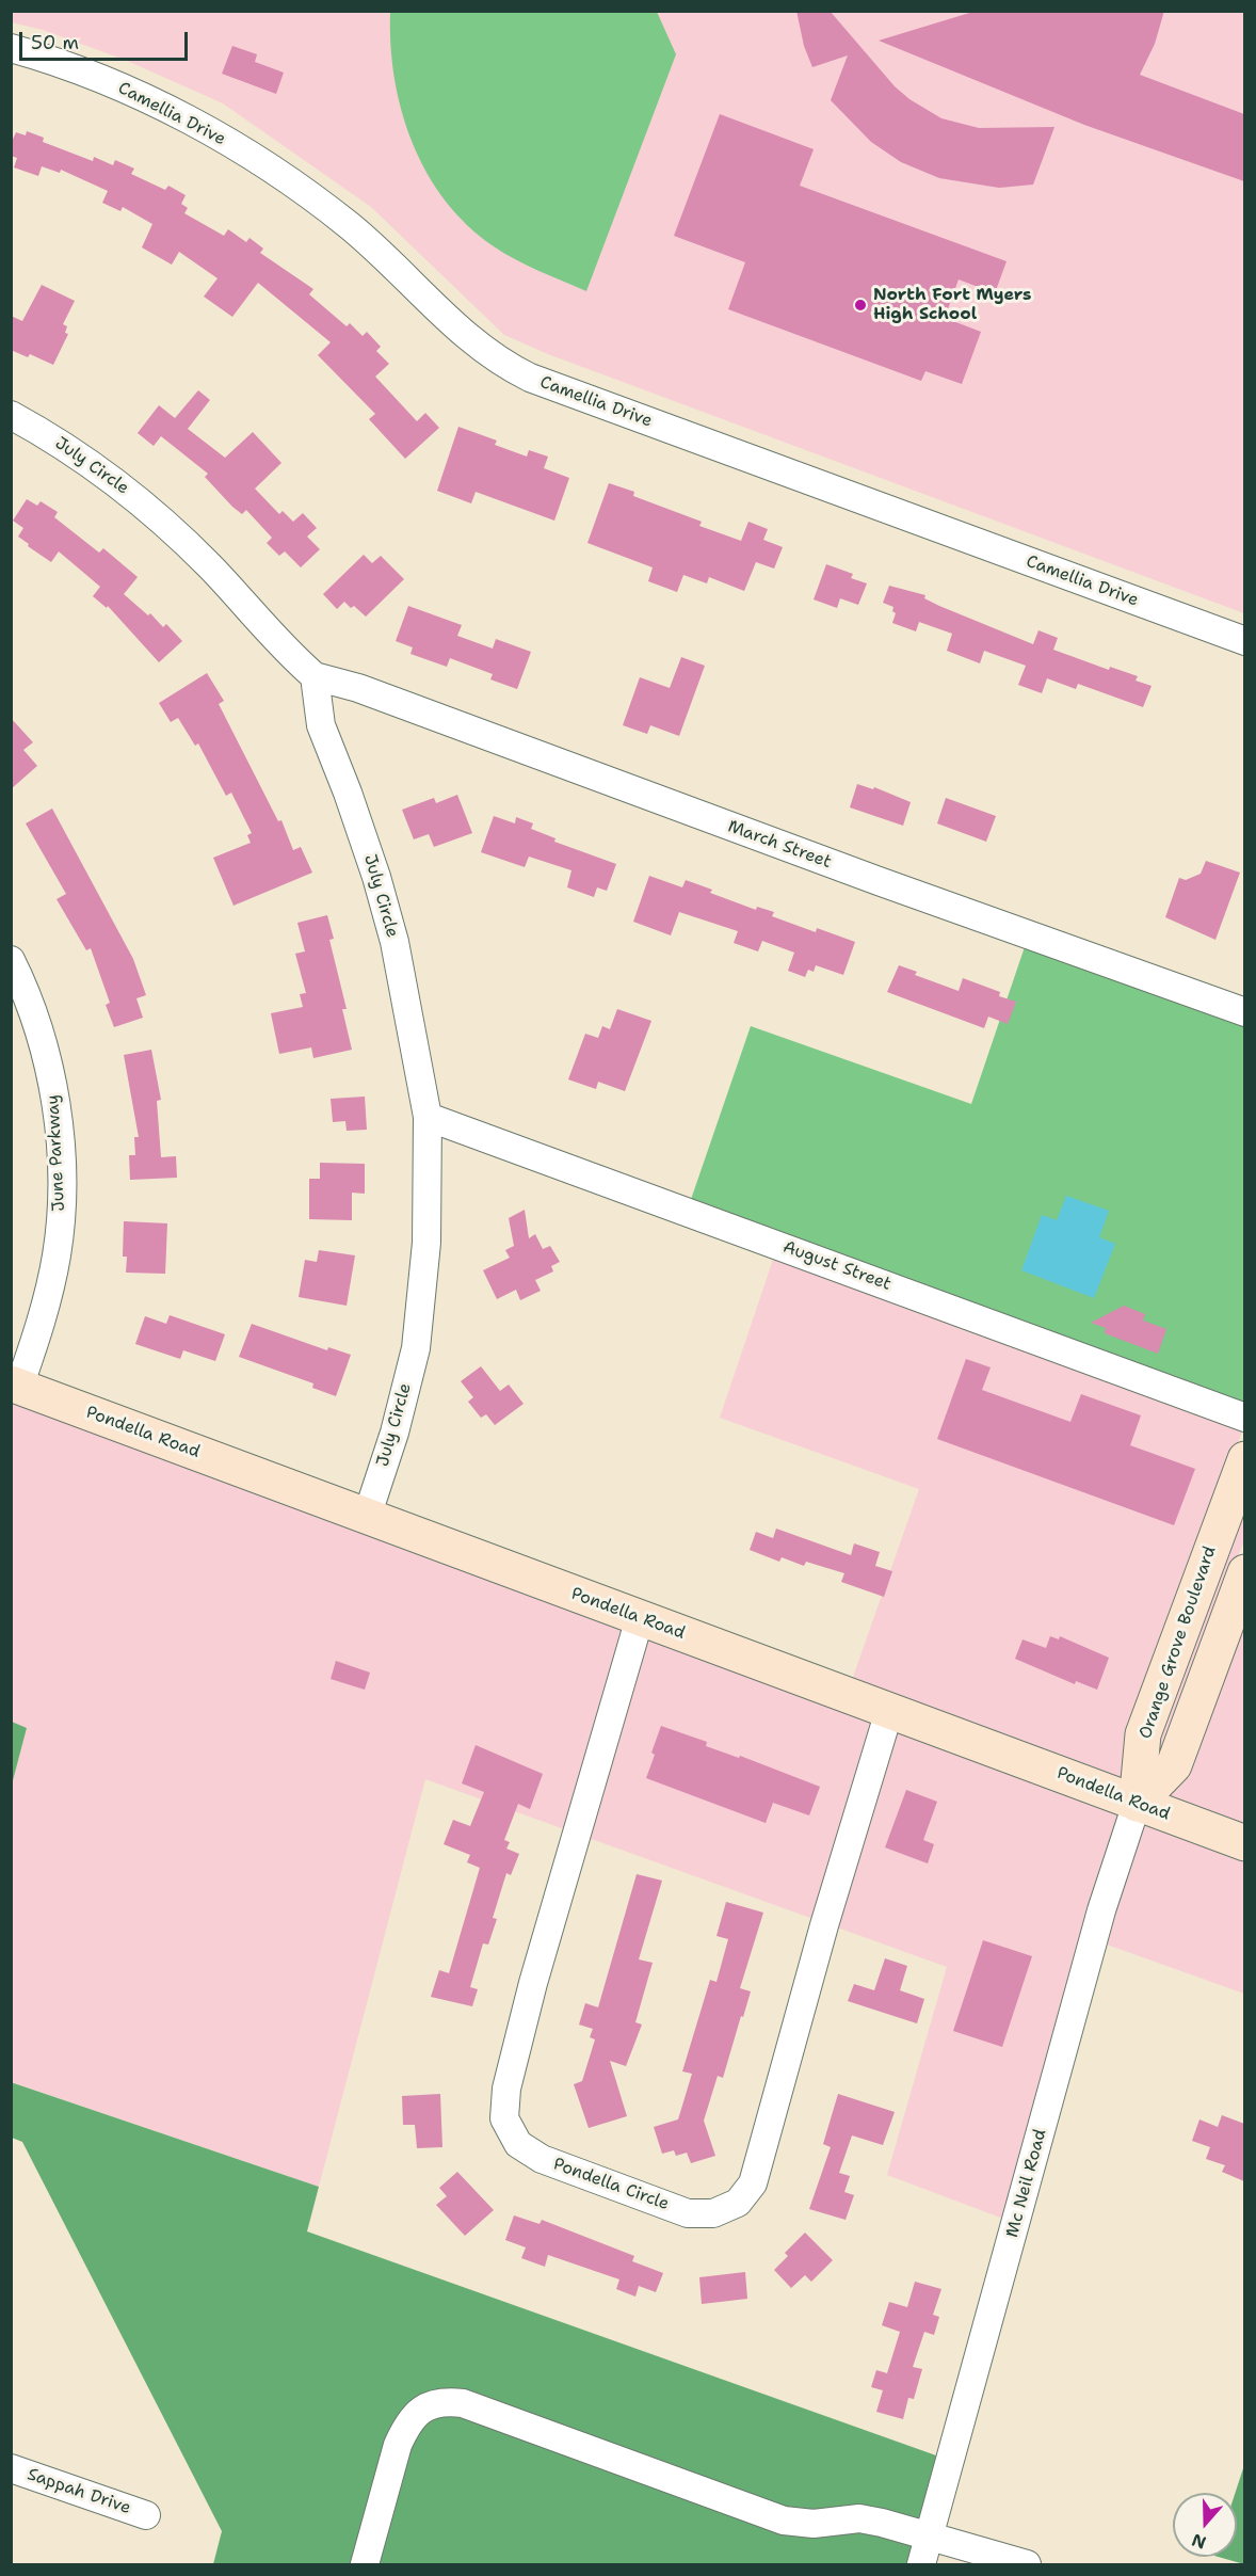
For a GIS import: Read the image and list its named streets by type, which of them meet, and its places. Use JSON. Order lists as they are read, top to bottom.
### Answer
{
  "streets": {
    "main road": ["Pondella Road", "Orange Grove Boulevard"],
    "street": [
      "Camellia Drive",
      "July Circle",
      "March Street",
      "June Parkway",
      "August Street",
      "Mc Neil Road",
      "Pondella Circle",
      "Sappah Drive"
    ]
  },
  "crossings": [
    ["July Circle", "March Street"],
    ["July Circle", "August Street"],
    ["July Circle", "Pondella Road"],
    ["June Parkway", "Pondella Road"],
    ["Pondella Road", "Orange Grove Boulevard"],
    ["Pondella Road", "Mc Neil Road"],
    ["Pondella Road", "Pondella Circle"],
    ["Orange Grove Boulevard", "Mc Neil Road"]
  ],
  "places": ["North Fort Myers High School"],
  "scale_bar": "50 m",
  "north": "bottom"
}
